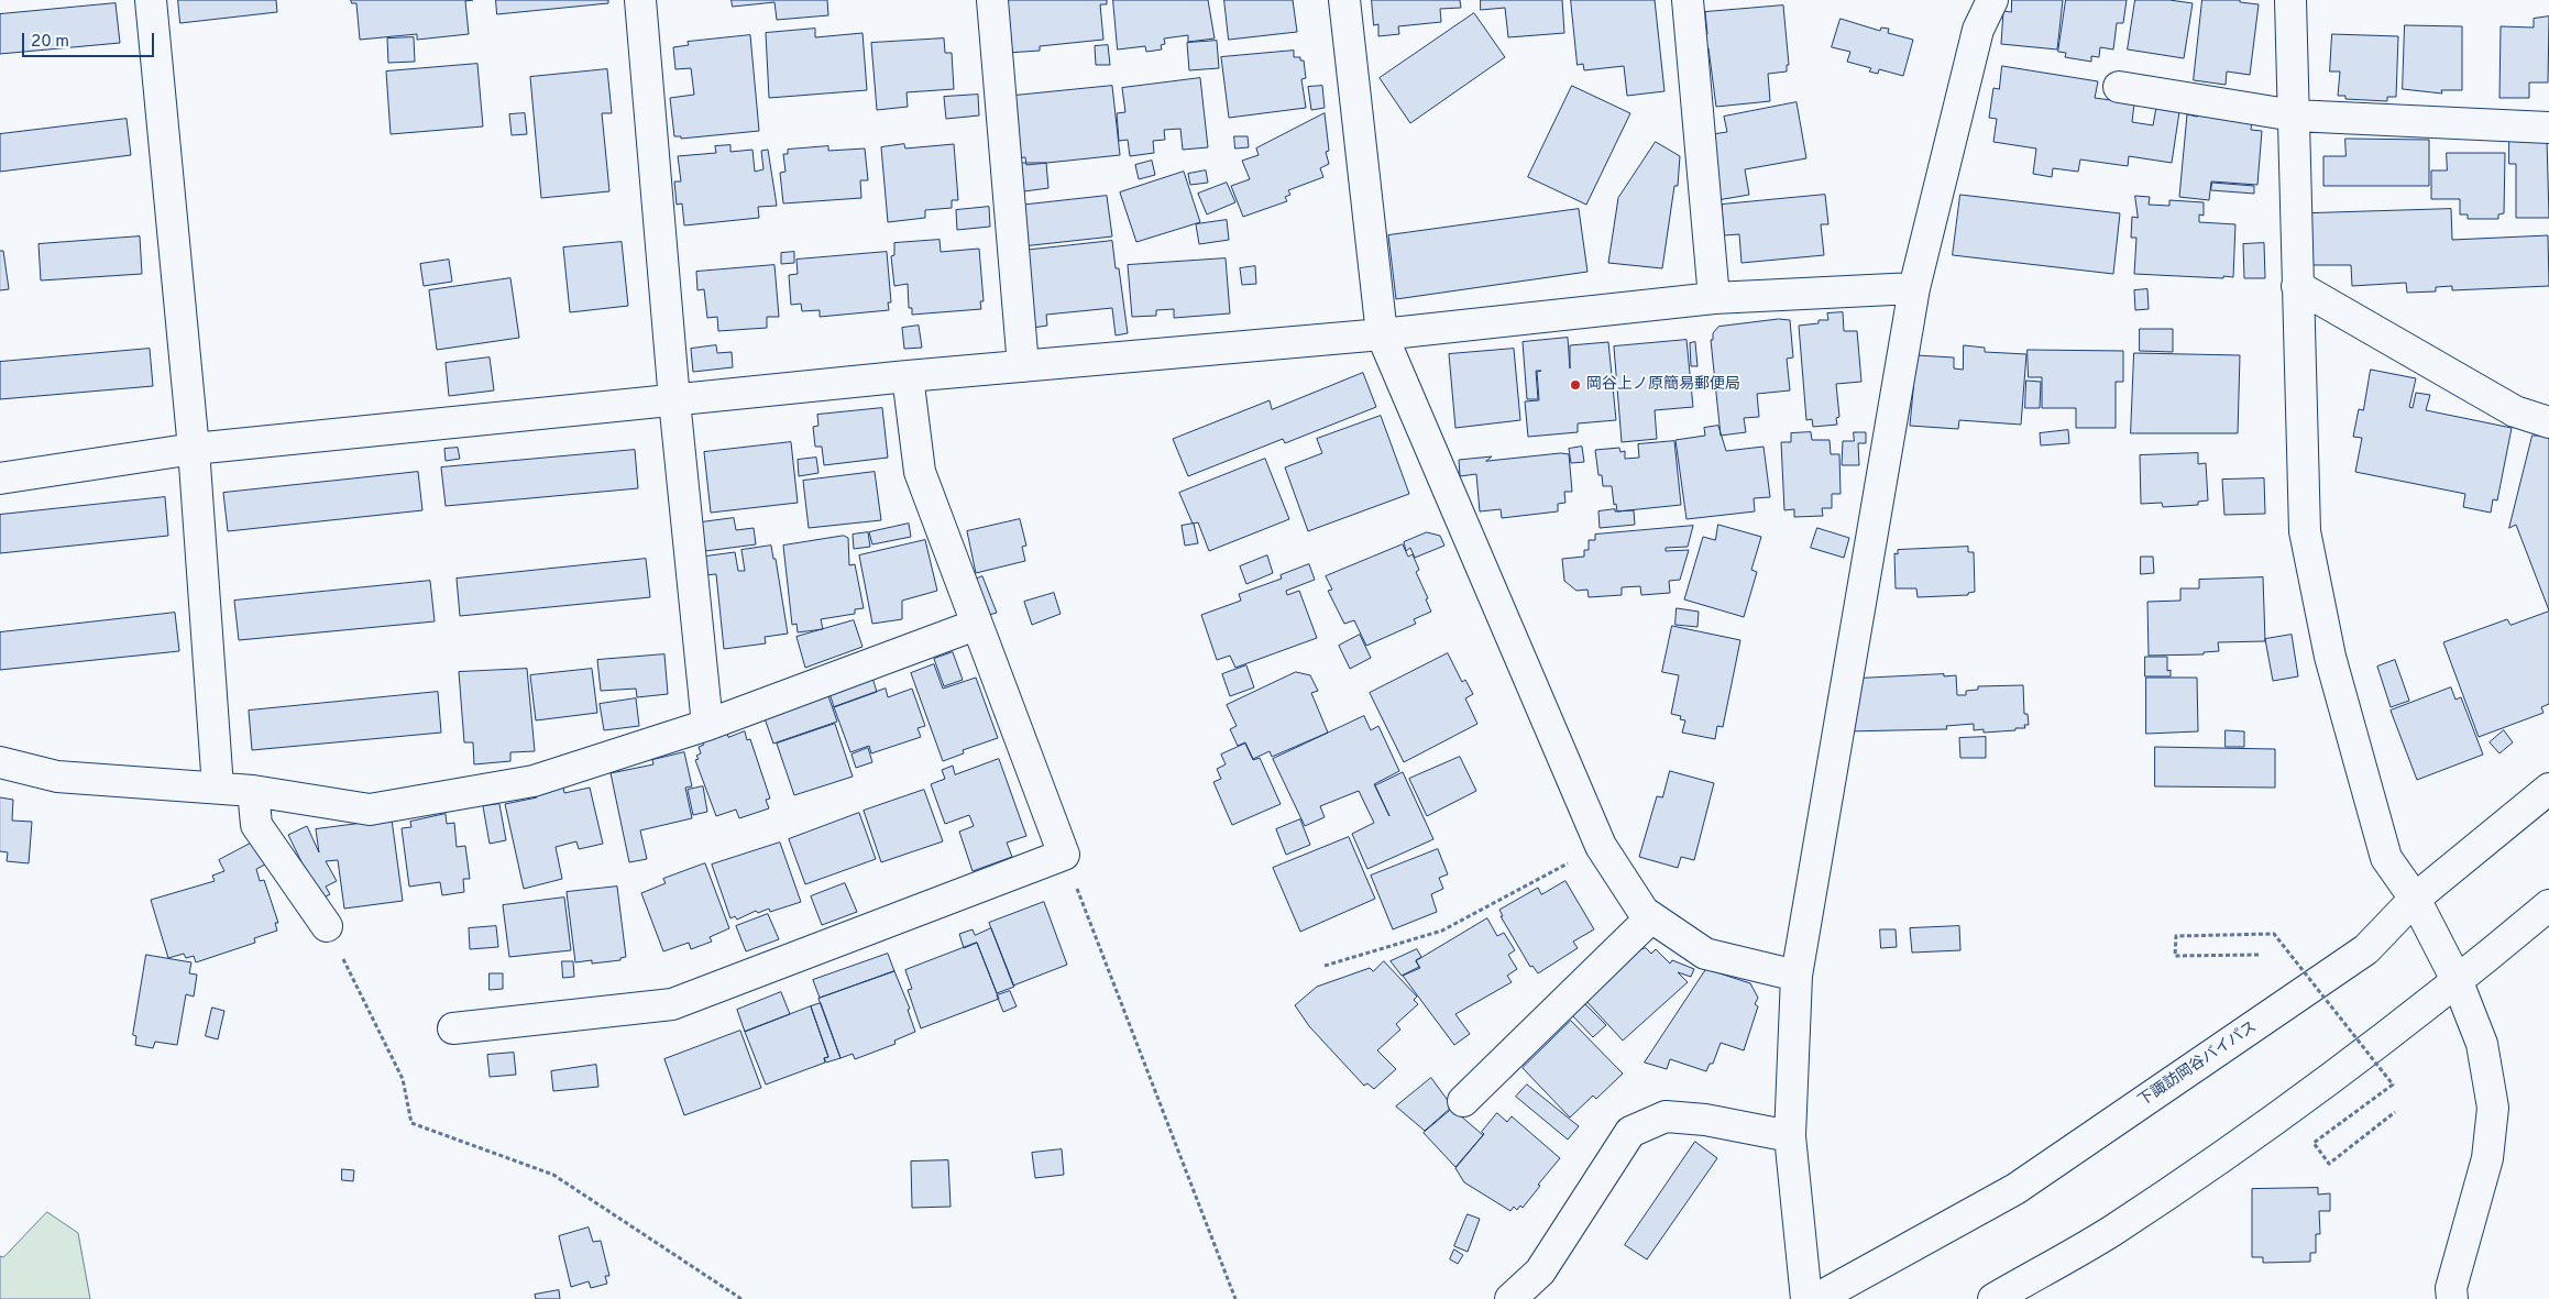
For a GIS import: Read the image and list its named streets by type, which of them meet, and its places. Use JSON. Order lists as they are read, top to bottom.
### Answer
{
  "streets": {
    "main road": ["下諏訪岡谷バイパス"]
  },
  "places": ["岡谷上ノ原簡易郵便局"],
  "scale_bar": "20 m"
}
